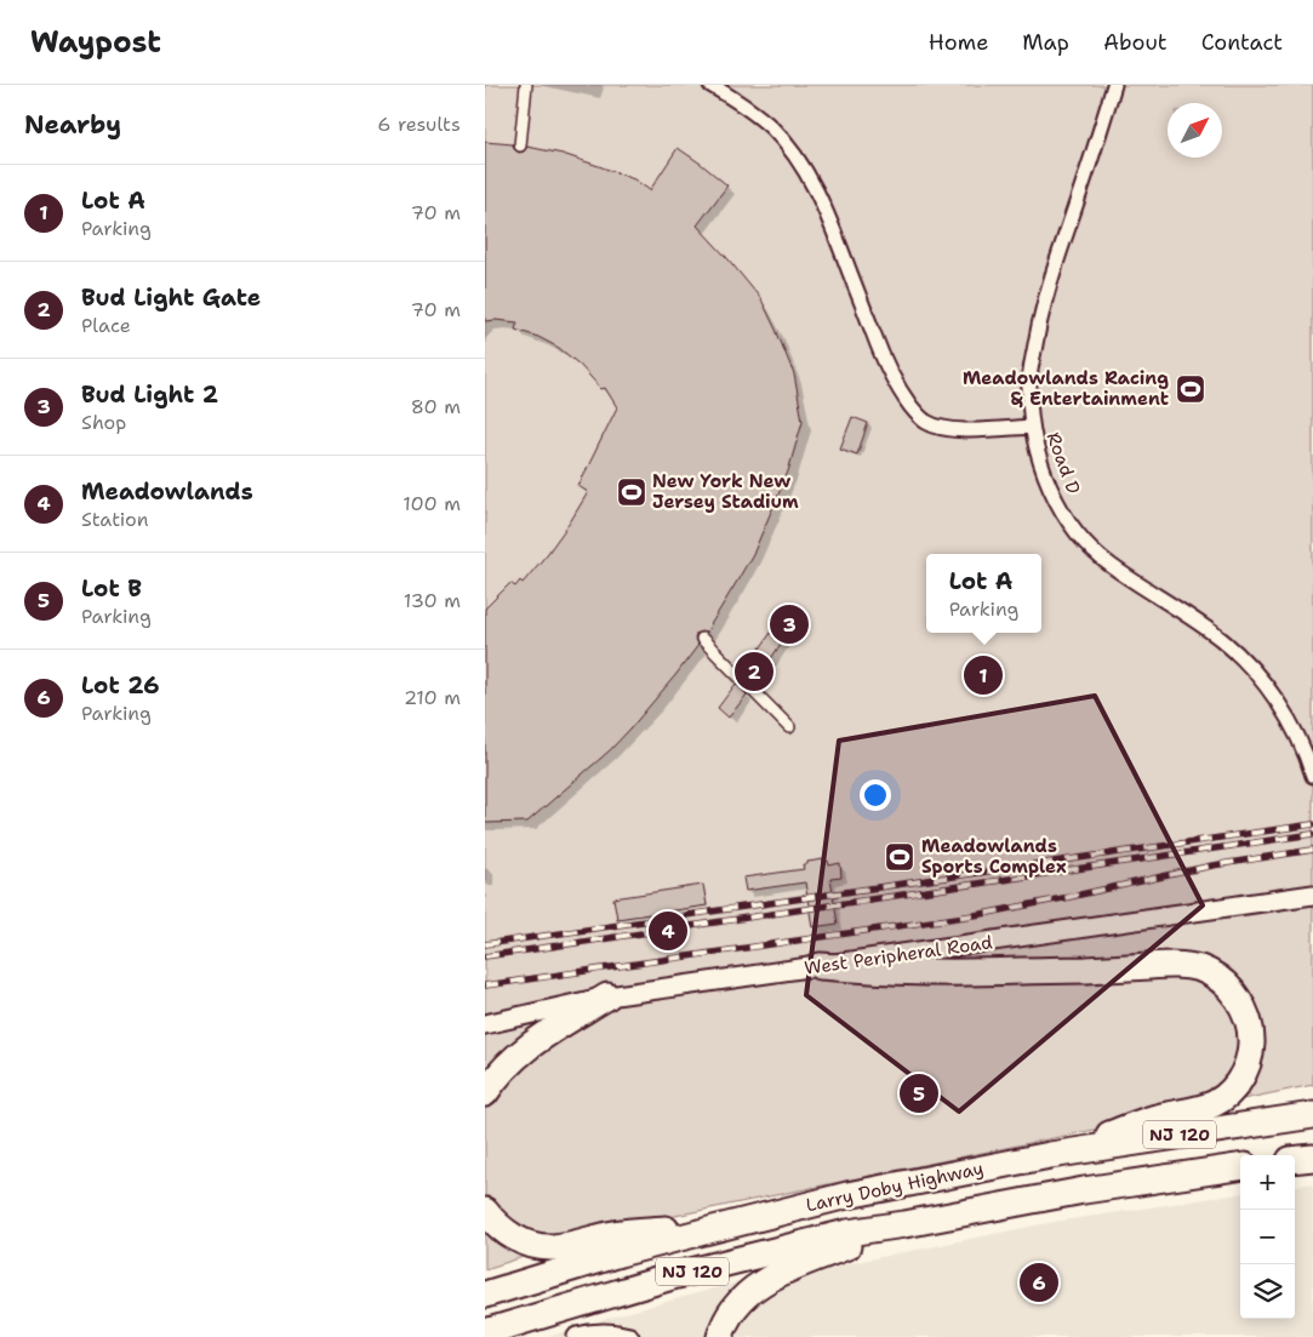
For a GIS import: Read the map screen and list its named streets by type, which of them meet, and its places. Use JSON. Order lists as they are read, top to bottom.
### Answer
{
  "streets": {
    "highway": ["NJ 120", "Larry Doby Highway"],
    "street": ["Road D", "West Peripheral Road"]
  },
  "places": {
    "sports": ["Meadowlands Racing & Entertainment", "New York New Jersey Stadium", "Meadowlands Sports Complex"]
  },
  "north": "top right",
  "page": {
    "header": "Waypost",
    "nav": [
      "Home",
      "Map",
      "About",
      "Contact"
    ],
    "heading": ["Nearby", "6 results"],
    "list": [
      {
        "mark": "1",
        "name": "Lot A",
        "note": "Parking",
        "value": "70 m"
      },
      {
        "mark": "2",
        "name": "Bud Light Gate",
        "note": "Place",
        "value": "70 m"
      },
      {
        "mark": "3",
        "name": "Bud Light 2",
        "note": "Shop",
        "value": "80 m"
      },
      {
        "mark": "4",
        "name": "Meadowlands",
        "note": "Station",
        "value": "100 m"
      },
      {
        "mark": "5",
        "name": "Lot B",
        "note": "Parking",
        "value": "130 m"
      },
      {
        "mark": "6",
        "name": "Lot 26",
        "note": "Parking",
        "value": "210 m"
      }
    ],
    "popup": ["Lot A", "Parking"],
    "pins": [
      "3",
      "2",
      "1",
      "4",
      "5",
      "6"
    ],
    "map_buttons": ["+", "−"]
  }
}
